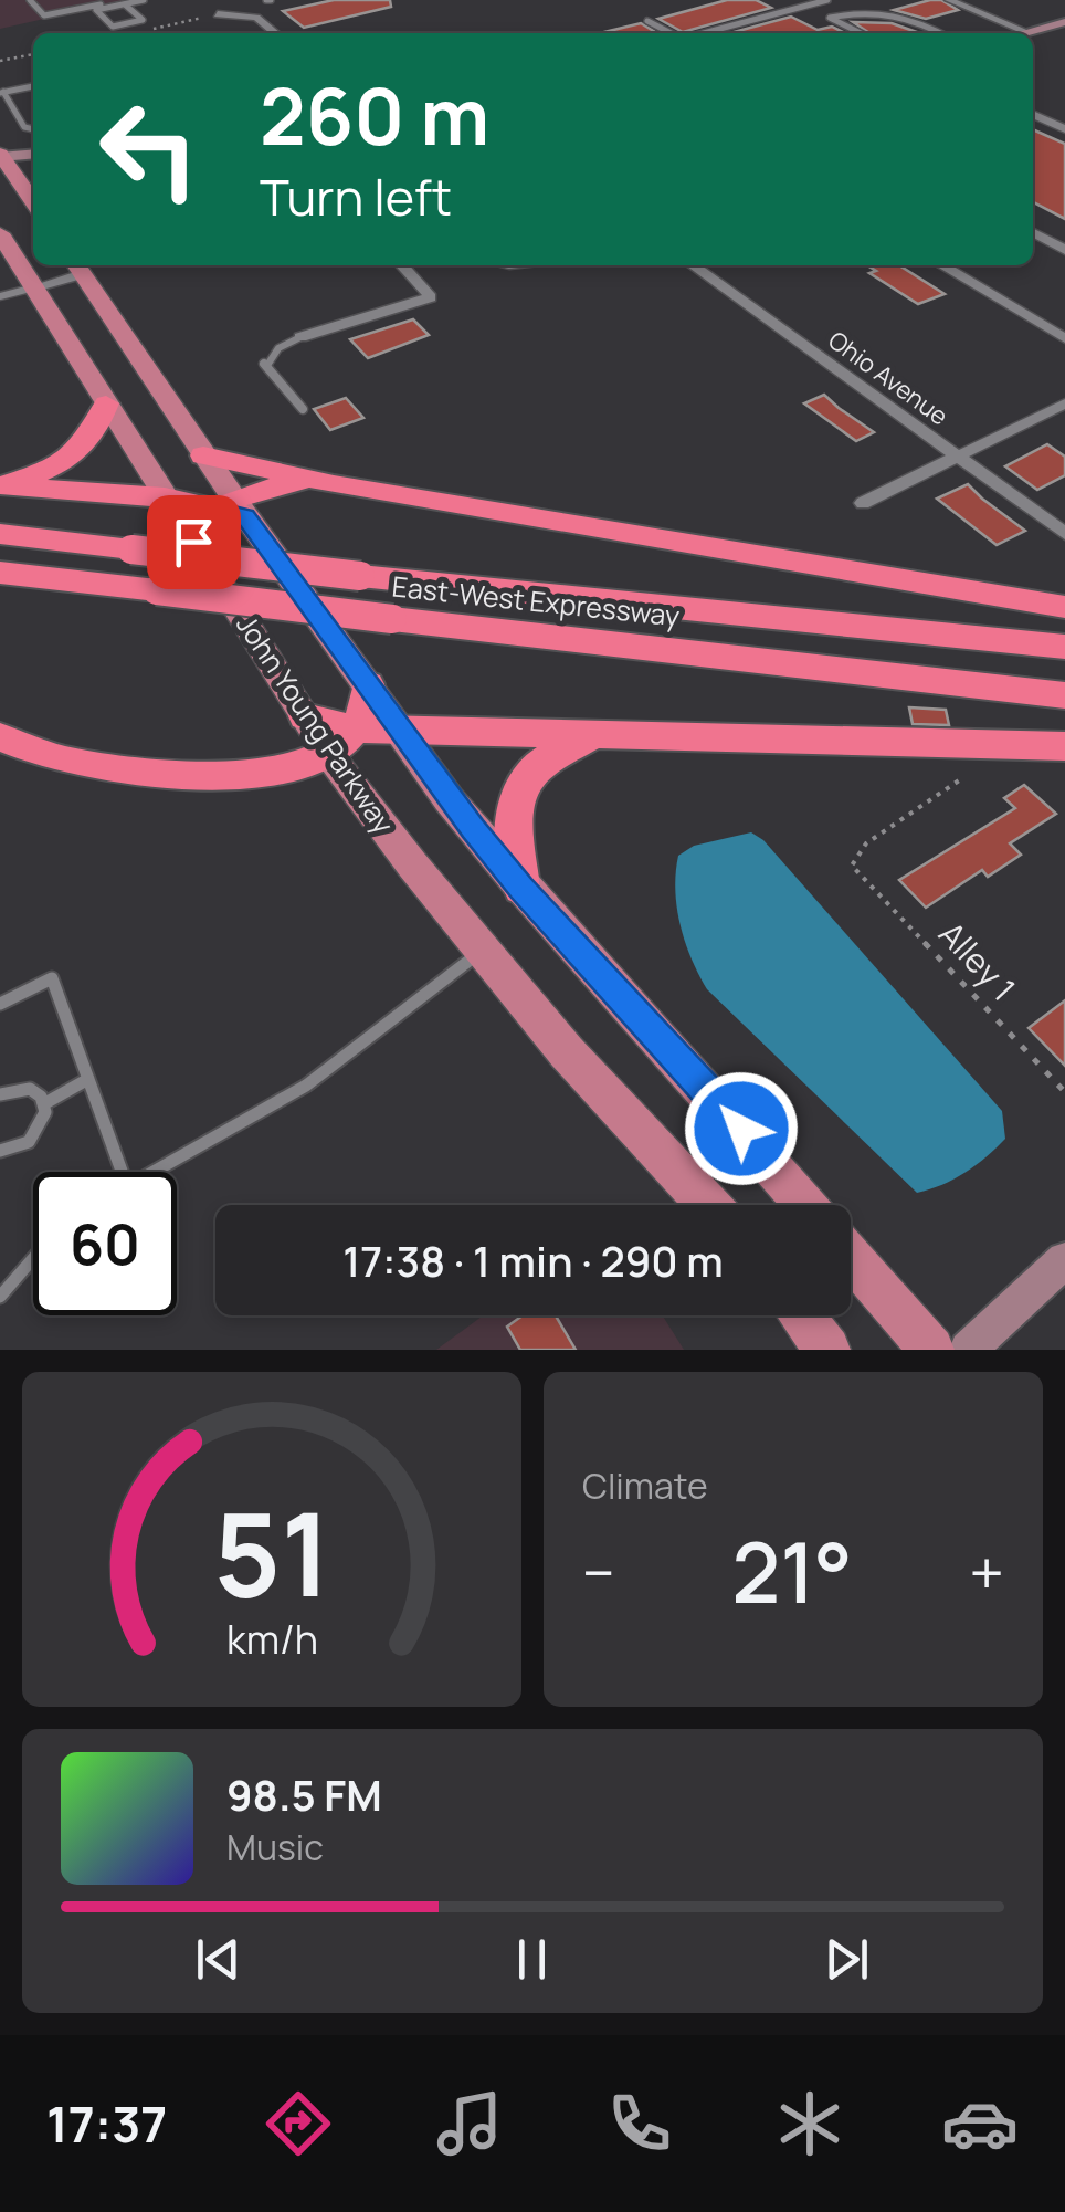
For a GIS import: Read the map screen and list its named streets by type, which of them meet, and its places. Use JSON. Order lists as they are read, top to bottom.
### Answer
{
  "streets": {
    "highway": ["East-West Expressway"],
    "main road": ["John Young Parkway"],
    "street": ["Ohio Avenue"],
    "path": ["Alley 1"]
  },
  "page": {
    "turn": ["260 m", "Turn left"],
    "limit": "60",
    "trip": "17:38 · 1 min · 290 m",
    "tile": "Climate",
    "heat": ["−", "21°", "+"],
    "song": ["98.5 FM", "Music"],
    "tabs": "17:37",
    "gauge": ["51", "km/h"]
  }
}
